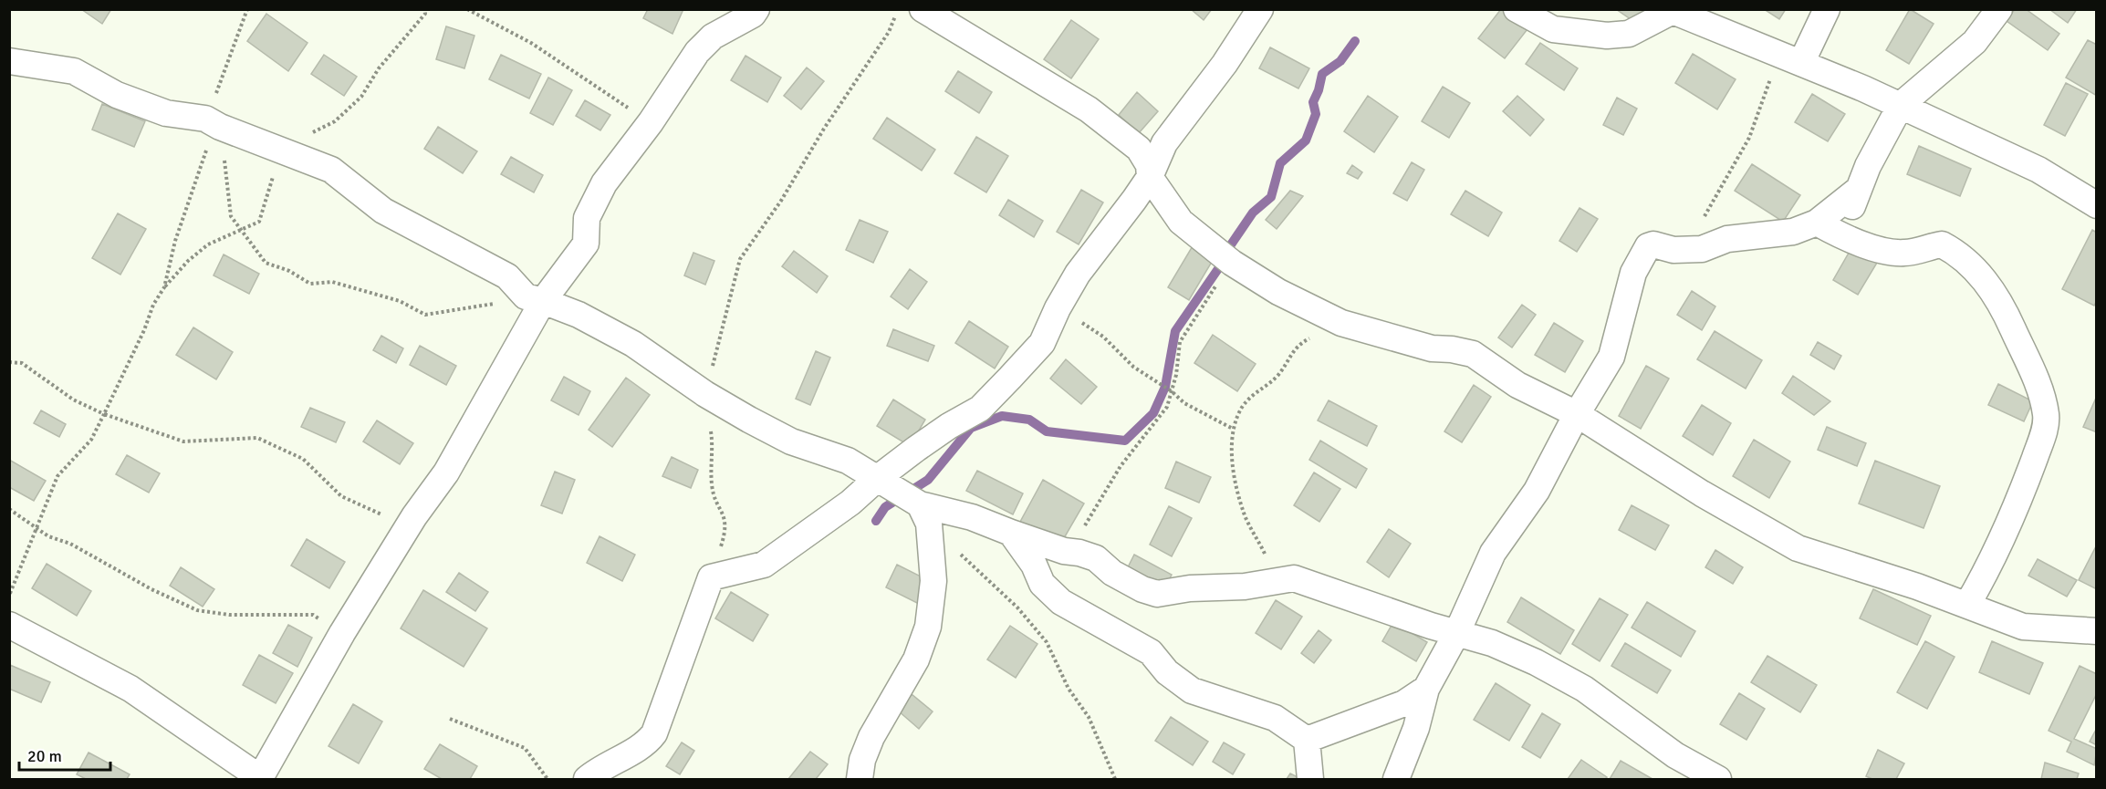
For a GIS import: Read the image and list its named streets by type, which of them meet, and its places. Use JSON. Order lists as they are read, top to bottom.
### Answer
{
  "scale_bar": "20 m"
}
